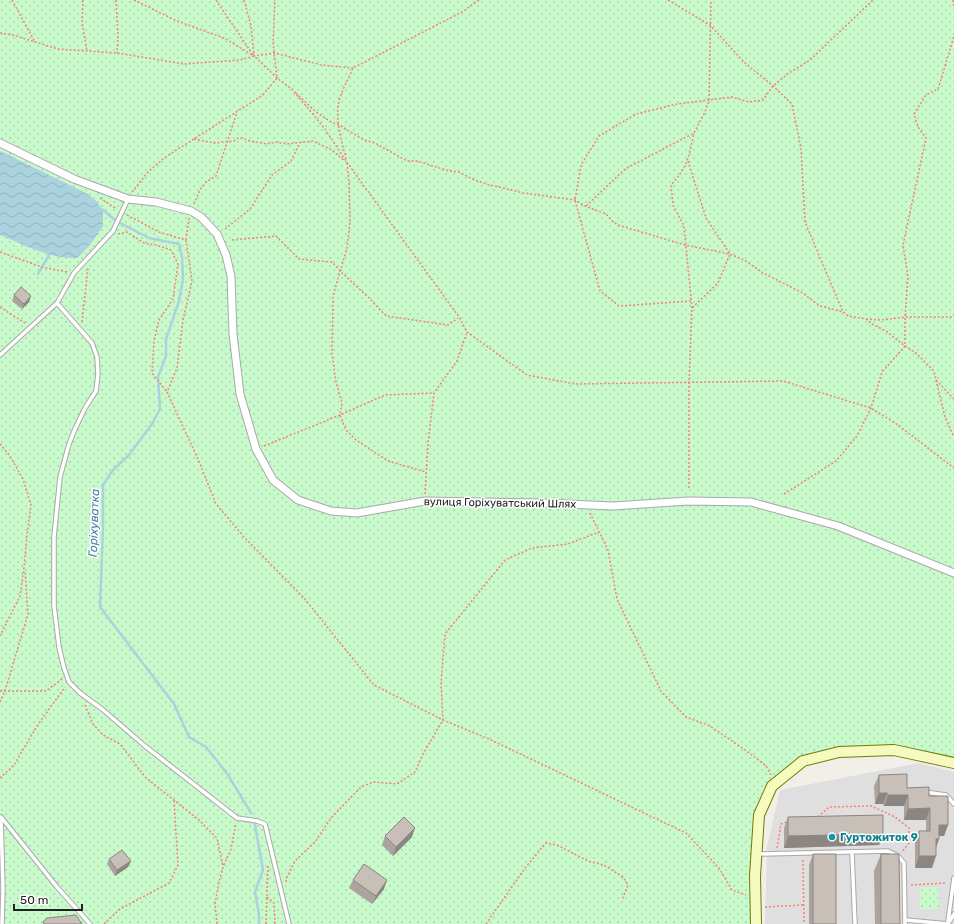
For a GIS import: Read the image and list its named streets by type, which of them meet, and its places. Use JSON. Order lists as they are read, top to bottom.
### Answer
{
  "streets": {
    "street": ["вулиця Горіхуватський Шлях"]
  },
  "water": ["Горіхуватка"],
  "places": ["Гуртожиток 9"],
  "scale_bar": "50 m"
}
